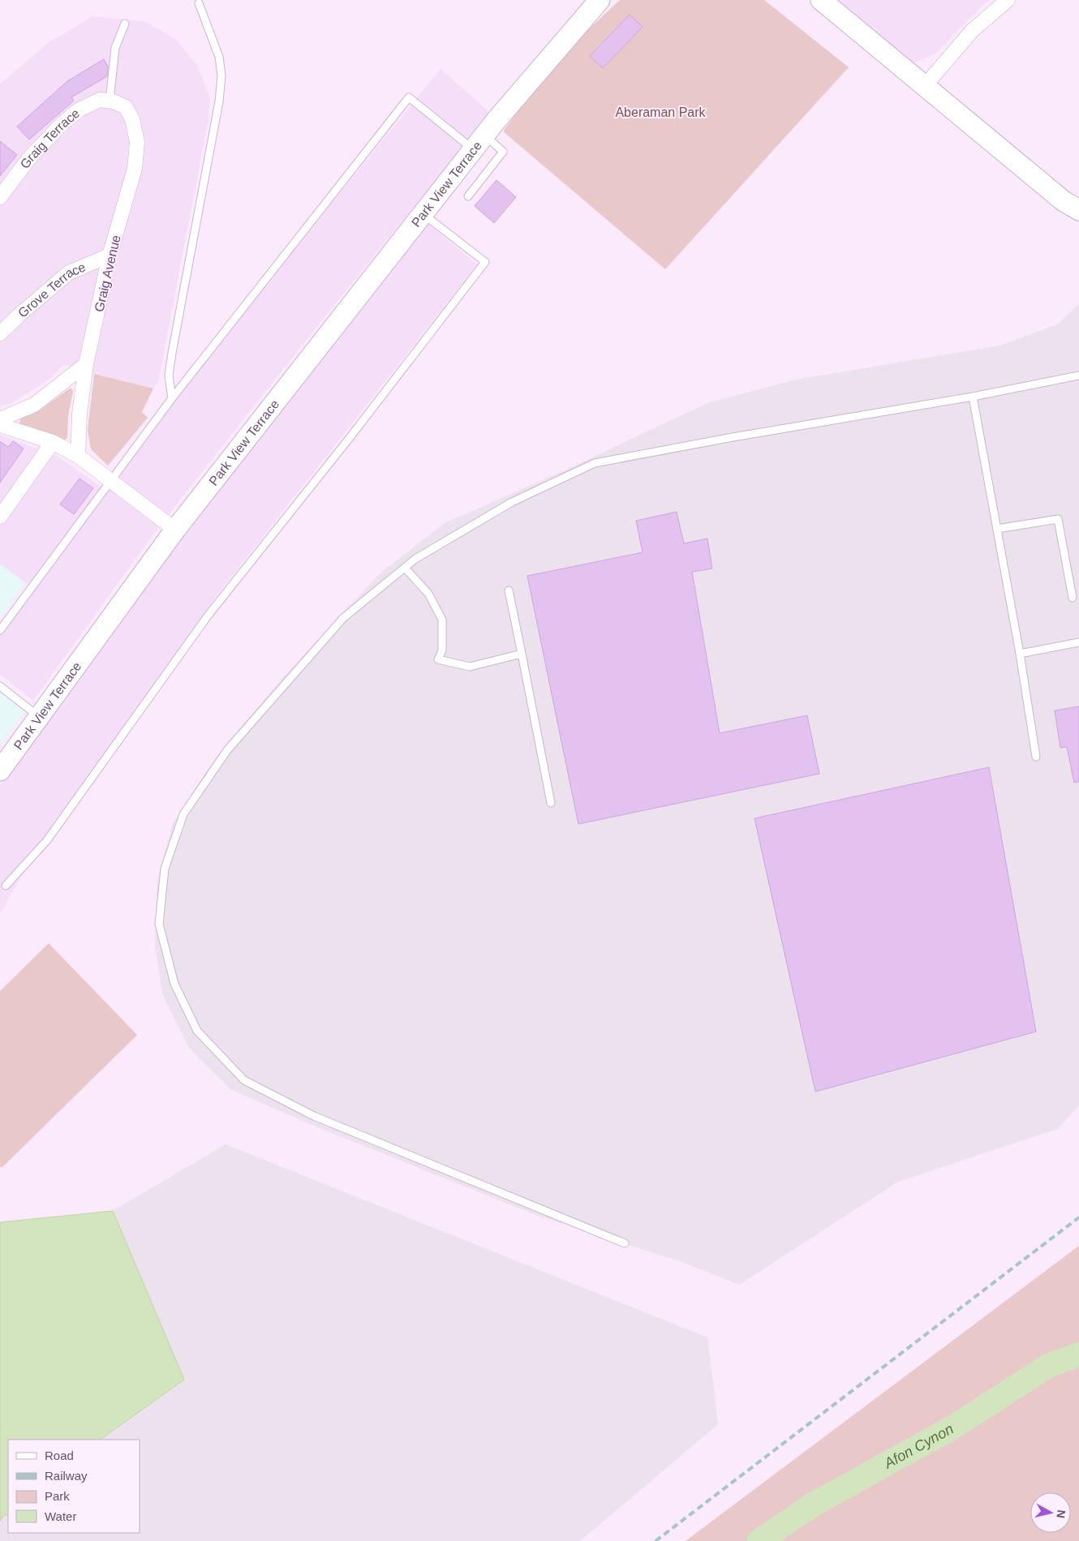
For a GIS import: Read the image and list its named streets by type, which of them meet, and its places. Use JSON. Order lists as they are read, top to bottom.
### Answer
{
  "streets": {
    "main road": ["Park View Terrace"],
    "street": ["Graig Terrace", "Graig Avenue", "Grove Terrace"]
  },
  "crossings": [
    ["Graig Terrace", "Graig Avenue"],
    ["Graig Avenue", "Grove Terrace"]
  ],
  "water": ["Afon Cynon"],
  "parks": ["Aberaman Park"],
  "legend": [
    "Road",
    "Railway",
    "Park",
    "Water"
  ],
  "north": "right"
}
